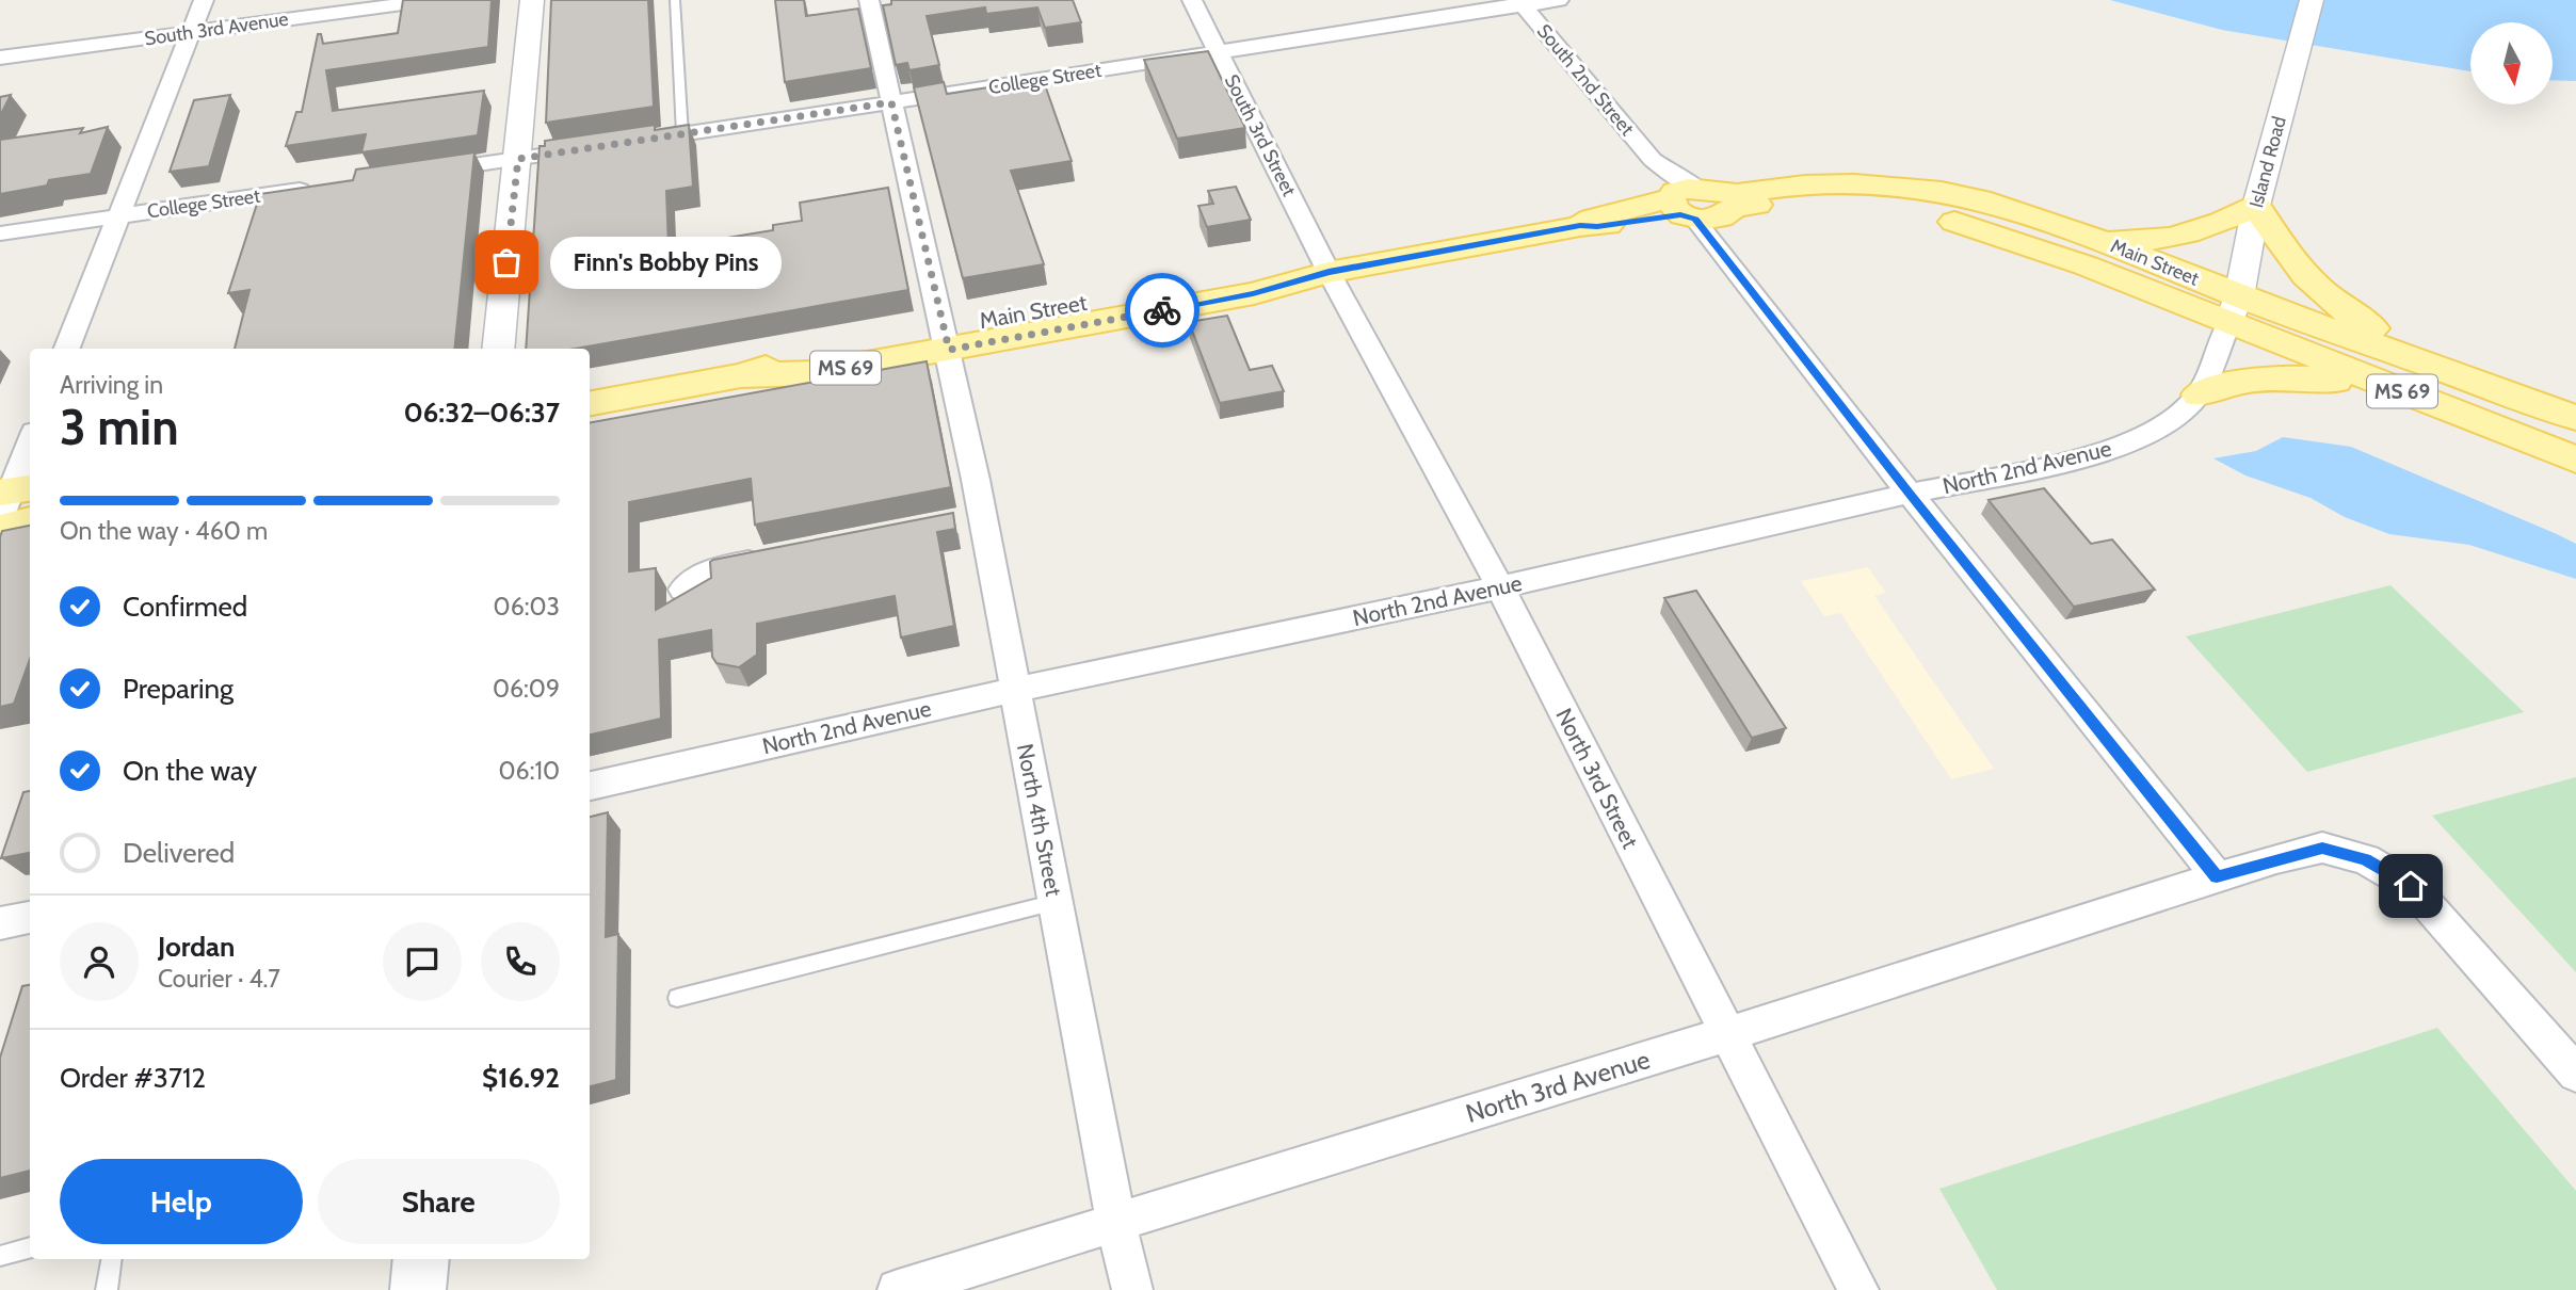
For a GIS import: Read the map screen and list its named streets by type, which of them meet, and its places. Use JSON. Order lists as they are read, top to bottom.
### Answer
{
  "streets": {
    "main road": ["Main Street", "MS 69"],
    "street": [
      "South 3rd Avenue",
      "College Street",
      "South 2nd Street",
      "South 3rd Street",
      "Island Road",
      "North 2nd Avenue",
      "North 3rd Street",
      "North 4th Street",
      "North 3rd Avenue"
    ]
  },
  "crossings": [
    ["College Street", "South 2nd Street"],
    ["College Street", "South 3rd Street"],
    ["College Street", "North 4th Street"],
    ["South 2nd Street", "Main Street"],
    ["South 2nd Street", "North 2nd Avenue"],
    ["South 2nd Street", "North 3rd Avenue"],
    ["South 3rd Street", "Main Street"],
    ["South 3rd Street", "North 3rd Street"],
    ["Island Road", "Main Street"],
    ["Island Road", "North 2nd Avenue"],
    ["Main Street", "North 2nd Avenue"],
    ["Main Street", "North 3rd Street"],
    ["Main Street", "North 4th Street"],
    ["North 2nd Avenue", "North 3rd Street"],
    ["North 2nd Avenue", "North 4th Street"],
    ["North 3rd Street", "North 3rd Avenue"],
    ["North 4th Street", "North 3rd Avenue"]
  ],
  "places": ["Finn's Bobby Pins"],
  "north": "bottom",
  "page": {
    "bubble": "Finn's Bobby Pins",
    "heading": ["3 min", "Arriving in", "06:32–06:37"],
    "panel": [
      "Jordan",
      "Courier · 4.7",
      "Order #3712",
      "$16.92"
    ],
    "bar": "On the way · 460 m",
    "list": [
      ["Confirmed", "06:03"],
      ["Preparing", "06:09"],
      ["On the way", "06:10"],
      "Delivered"
    ],
    "buttons": ["Help", "Share"]
  }
}
